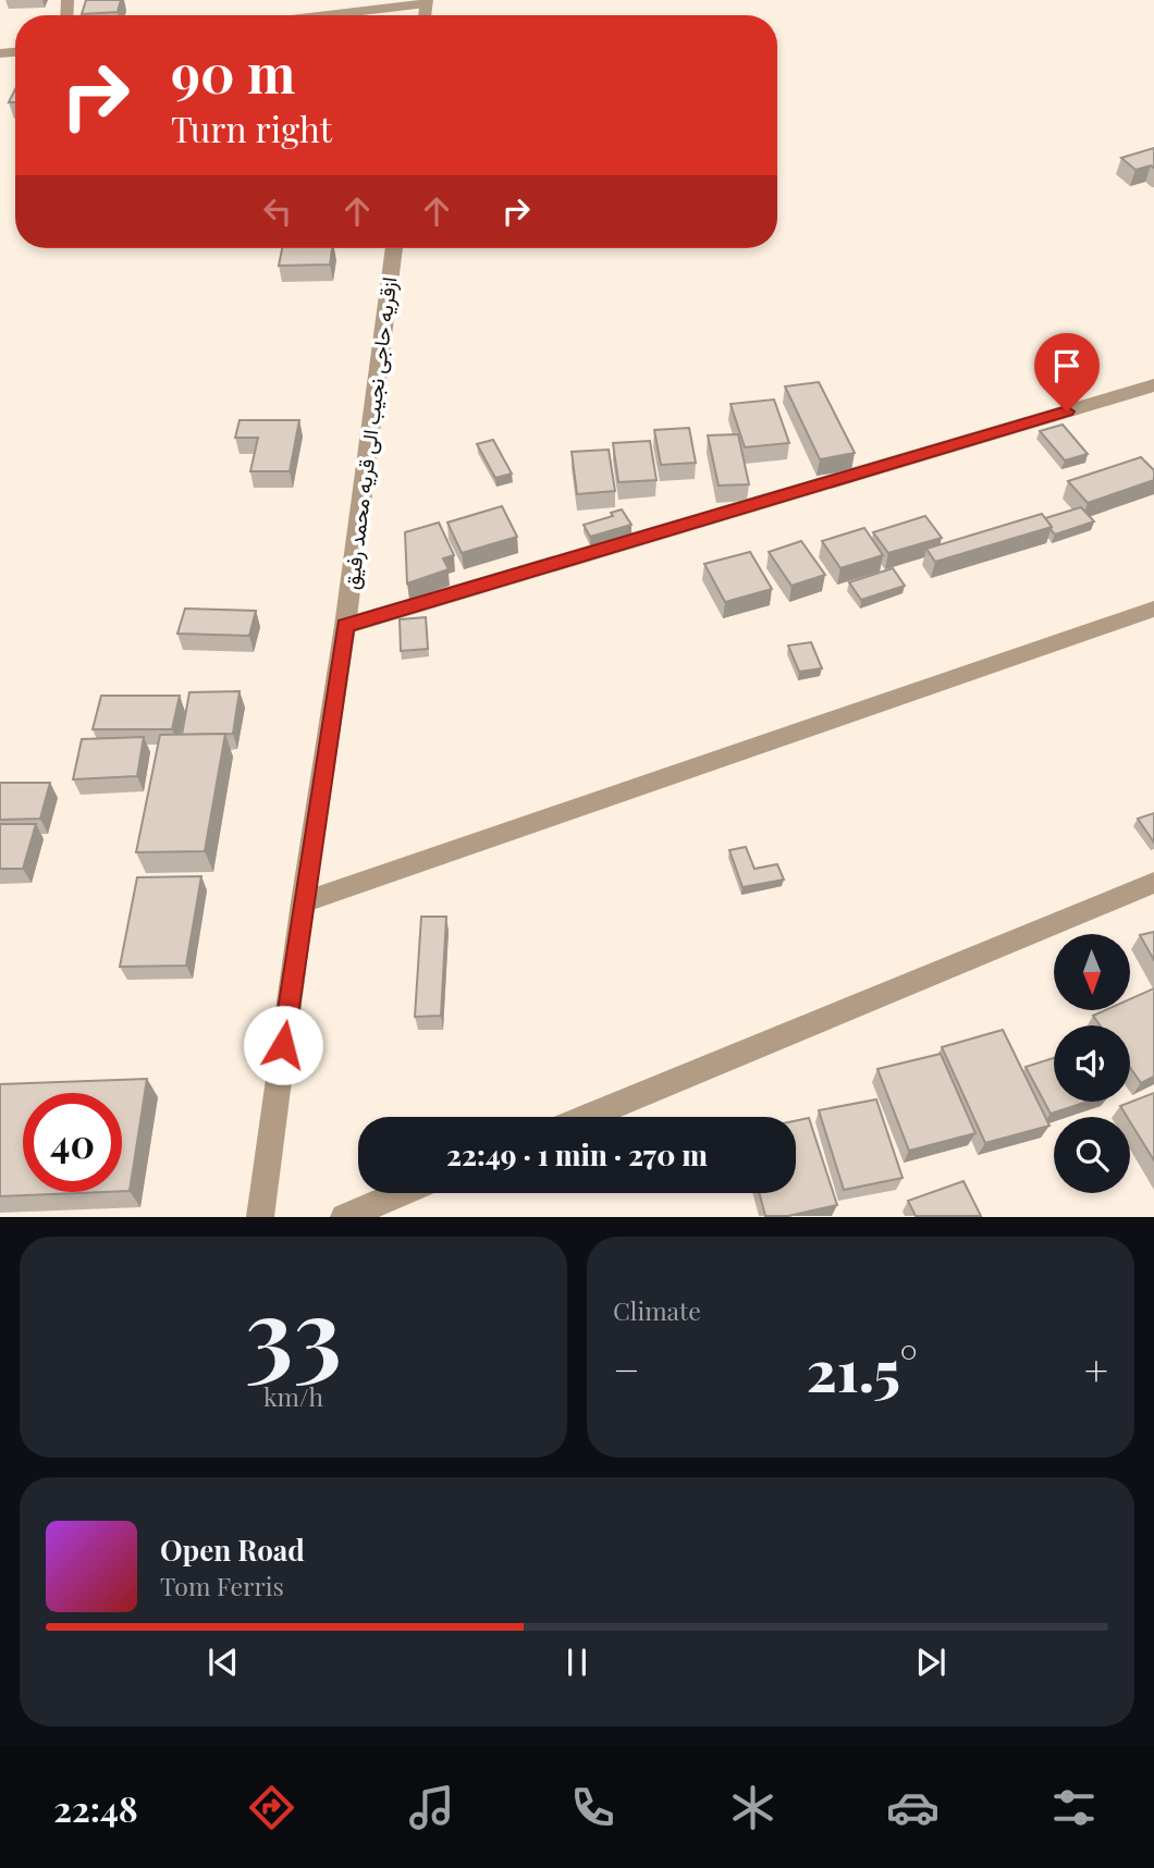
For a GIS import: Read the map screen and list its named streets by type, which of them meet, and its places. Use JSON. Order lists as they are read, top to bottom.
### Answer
{
  "streets": {
    "street": ["ازقریه حاجی نجیب الی قریه محمد رفیق"]
  },
  "north": "bottom",
  "page": {
    "turn": ["90 m", "Turn right"],
    "limit": "40",
    "trip": "22:49 · 1 min · 270 m",
    "tile": [
      ["33", "km/h"],
      "Climate"
    ],
    "heat": ["−", "21.5°", "+"],
    "song": ["Open Road", "Tom Ferris"],
    "tabs": "22:48"
  }
}
